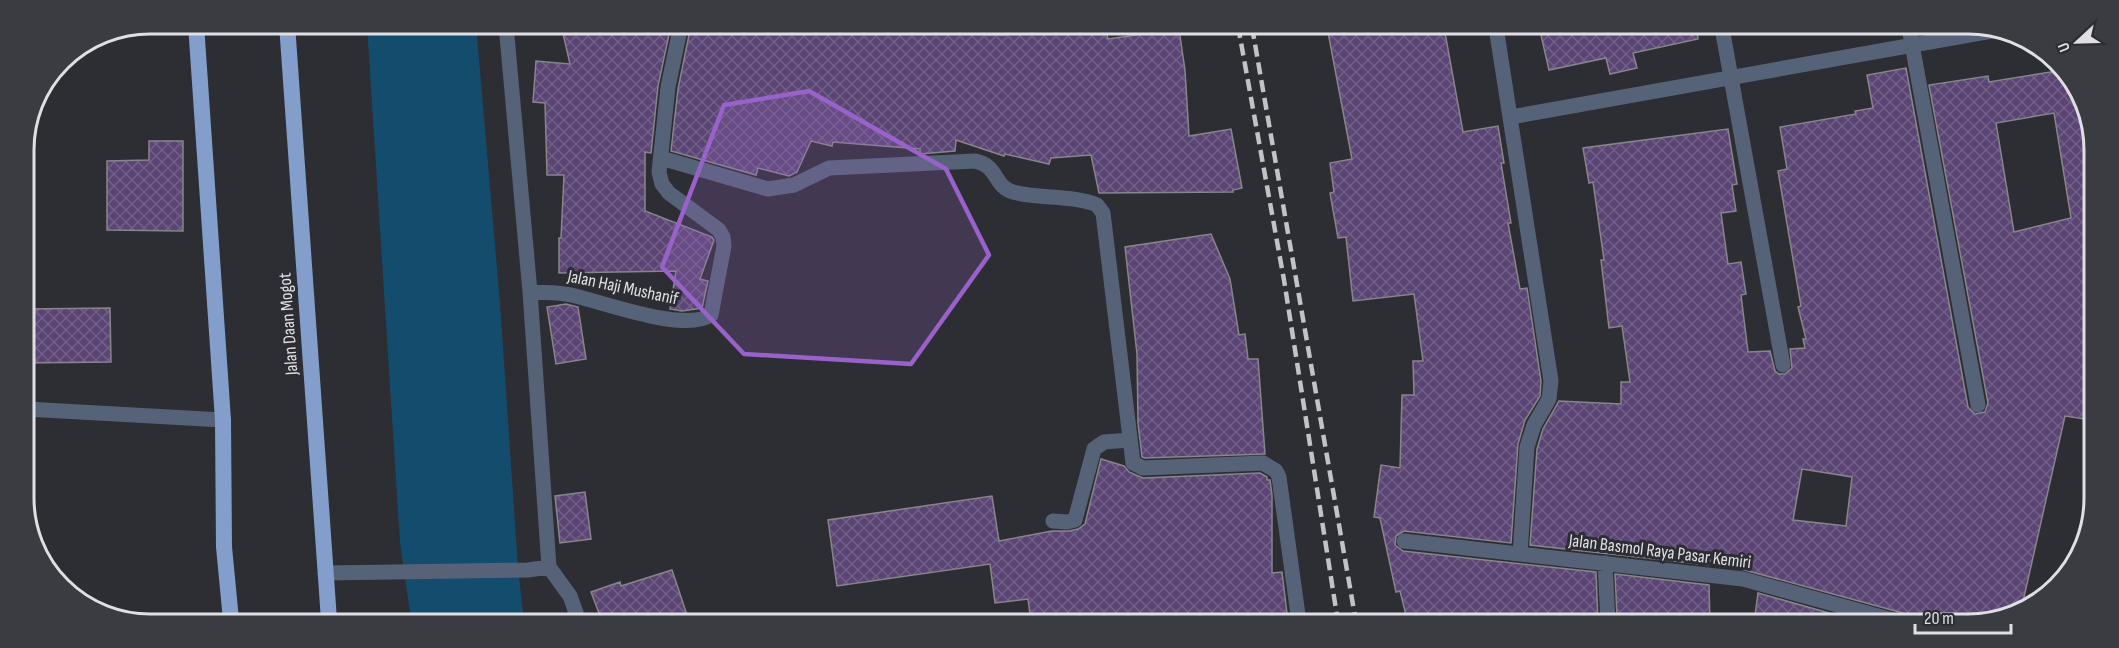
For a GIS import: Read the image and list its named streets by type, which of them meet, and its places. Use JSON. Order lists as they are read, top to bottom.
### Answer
{
  "streets": {
    "highway": ["Jalan Daan Mogot"],
    "street": ["Jalan Haji Mushanif", "Jalan Basmol Raya Pasar Kemiri"]
  },
  "scale_bar": "20 m",
  "north": "left"
}
